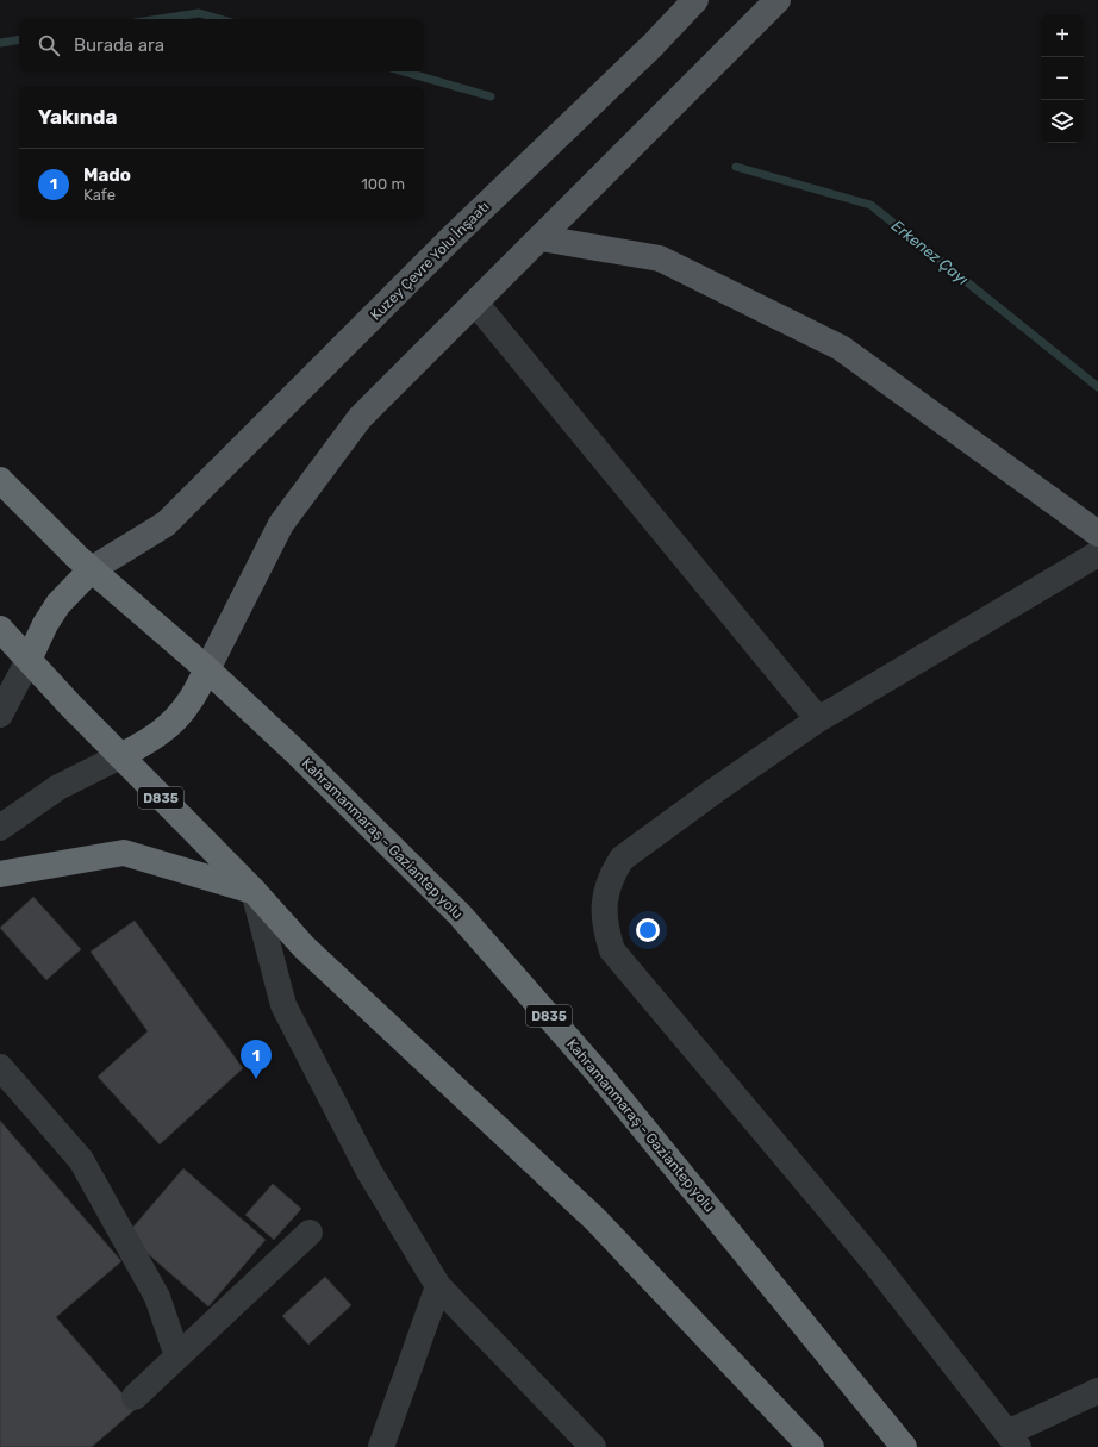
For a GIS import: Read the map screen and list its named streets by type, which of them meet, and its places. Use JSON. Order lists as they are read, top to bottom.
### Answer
{
  "streets": {
    "highway": ["D835", "Kahramanmaraş - Gaziantep yolu"],
    "main road": ["Kuzey Çevre Yolu İnşaatı"]
  },
  "crossings": [
    ["Kuzey Çevre Yolu İnşaatı", "D835"],
    ["Kuzey Çevre Yolu İnşaatı", "Kahramanmaraş - Gaziantep yolu"],
    ["D835", "Kahramanmaraş - Gaziantep yolu"]
  ],
  "water": ["Erkenez Çayı"],
  "page": {
    "map_buttons": ["+", "−"],
    "search": "Burada ara",
    "heading": "Yakında",
    "list": [
      {
        "mark": "1",
        "name": "Mado",
        "note": "Kafe",
        "value": "100 m"
      }
    ],
    "pins": "1"
  }
}
